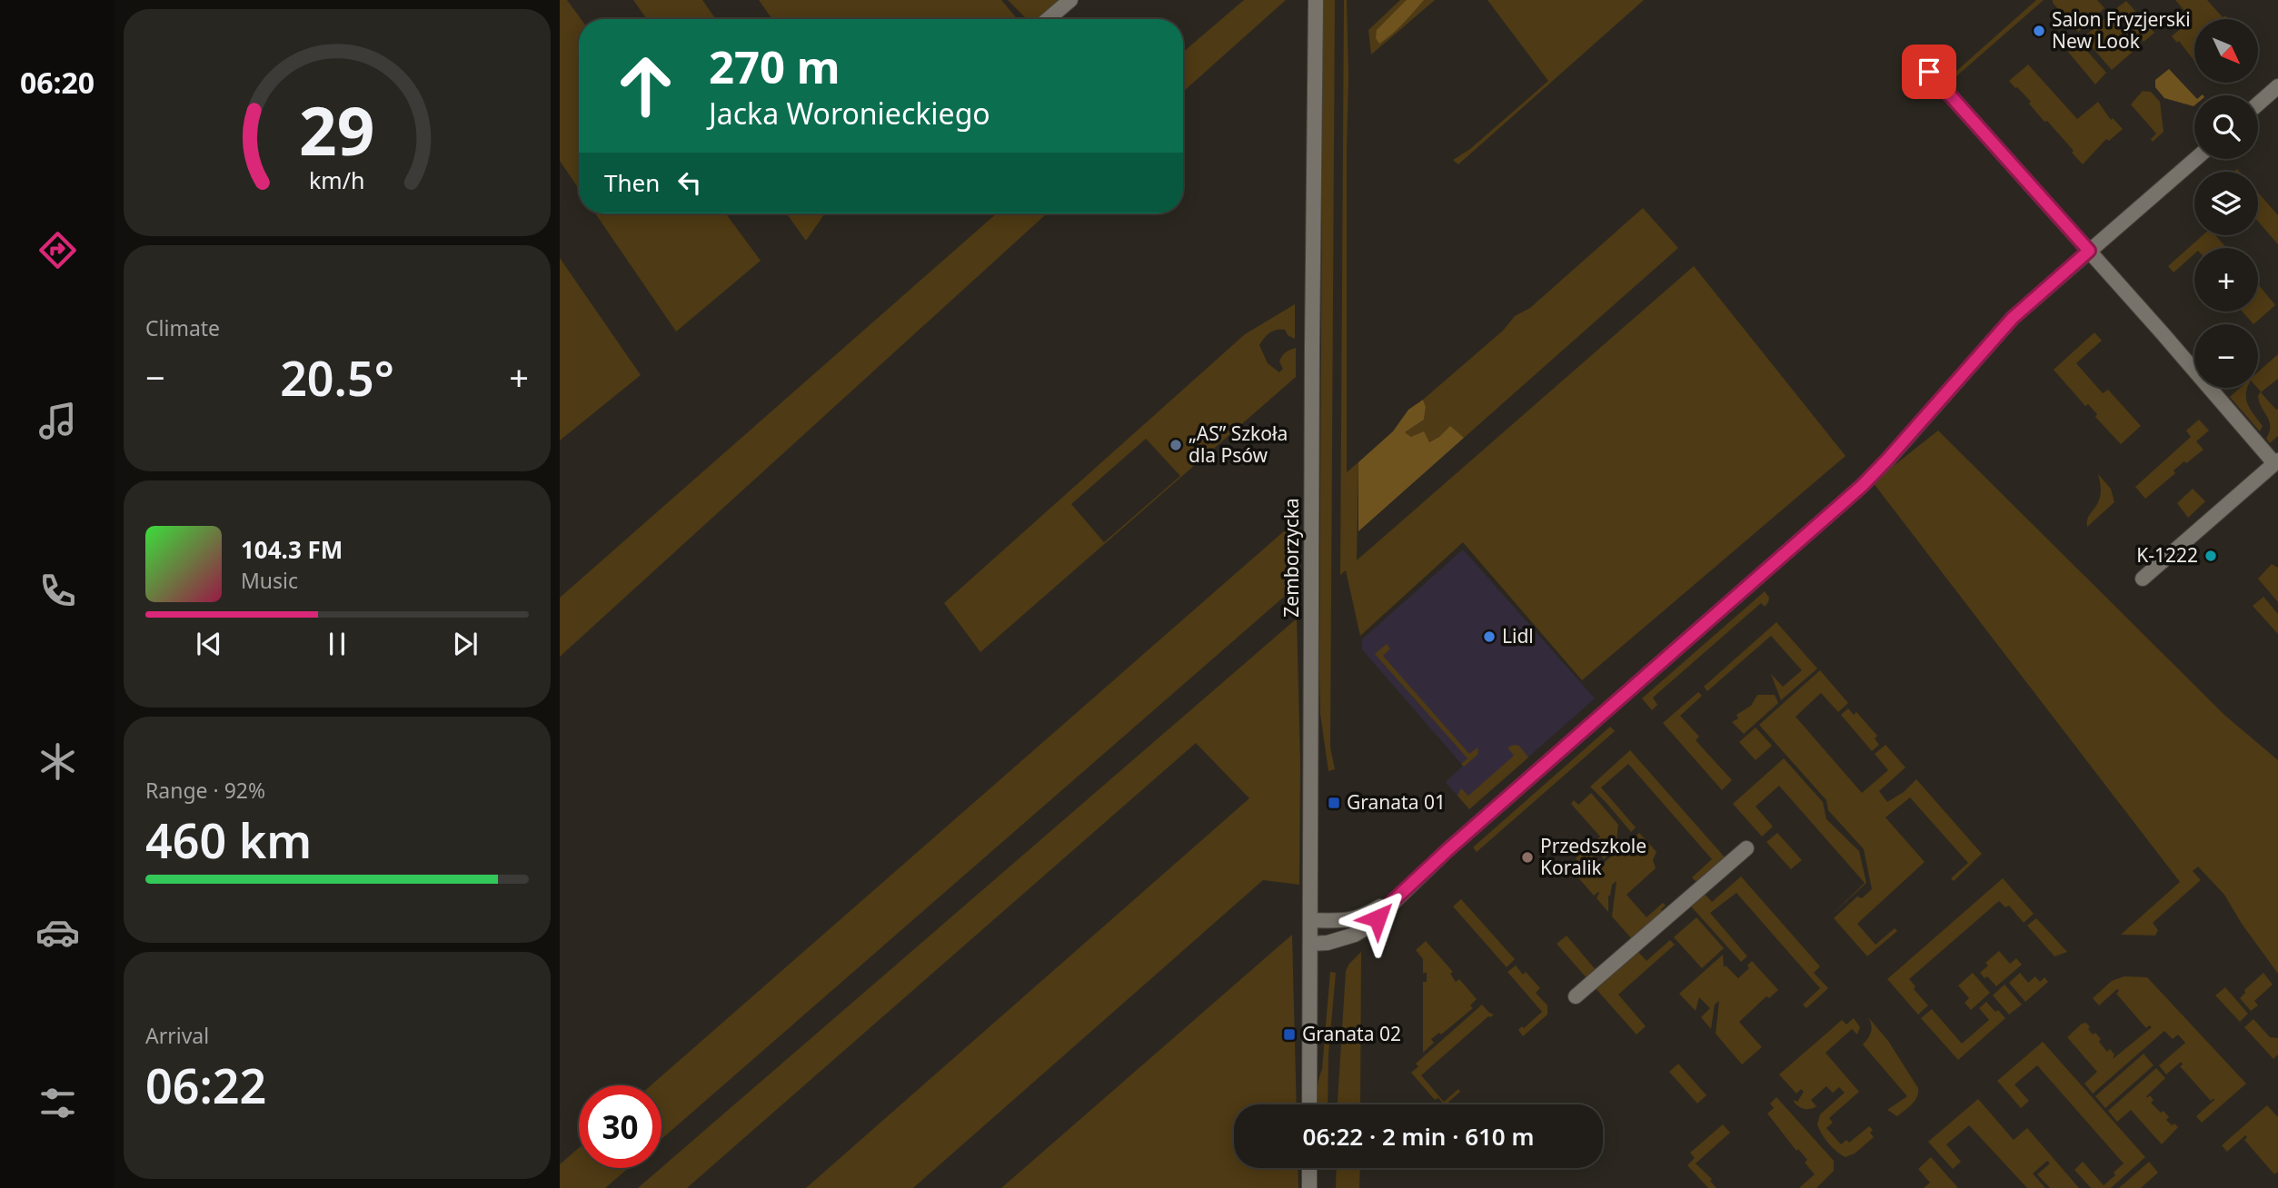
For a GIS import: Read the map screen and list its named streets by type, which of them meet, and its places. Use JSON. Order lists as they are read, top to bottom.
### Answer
{
  "streets": {
    "street": ["Zemborzycka"]
  },
  "places": {
    "other": [
      "Salon Fryzjerski New Look",
      "„AS” Szkoła dla Psów",
      "K-1222",
      "Lidl",
      "Przedszkole Koralik"
    ],
    "transit": ["Granata 01", "Granata 02"]
  },
  "north": "bottom right",
  "page": {
    "tabs": "06:20",
    "map_buttons": ["+", "−"],
    "turn": ["270 m", "Jacka Woronieckiego"],
    "then": "Then",
    "tile": [
      "Climate",
      ["Range · 92%", "460 km"],
      ["Arrival", "06:22"]
    ],
    "heat": ["−", "20.5°", "+"],
    "song": ["104.3 FM", "Music"],
    "limit": "30",
    "trip": "06:22 · 2 min · 610 m",
    "gauge": ["29", "km/h"]
  }
}
